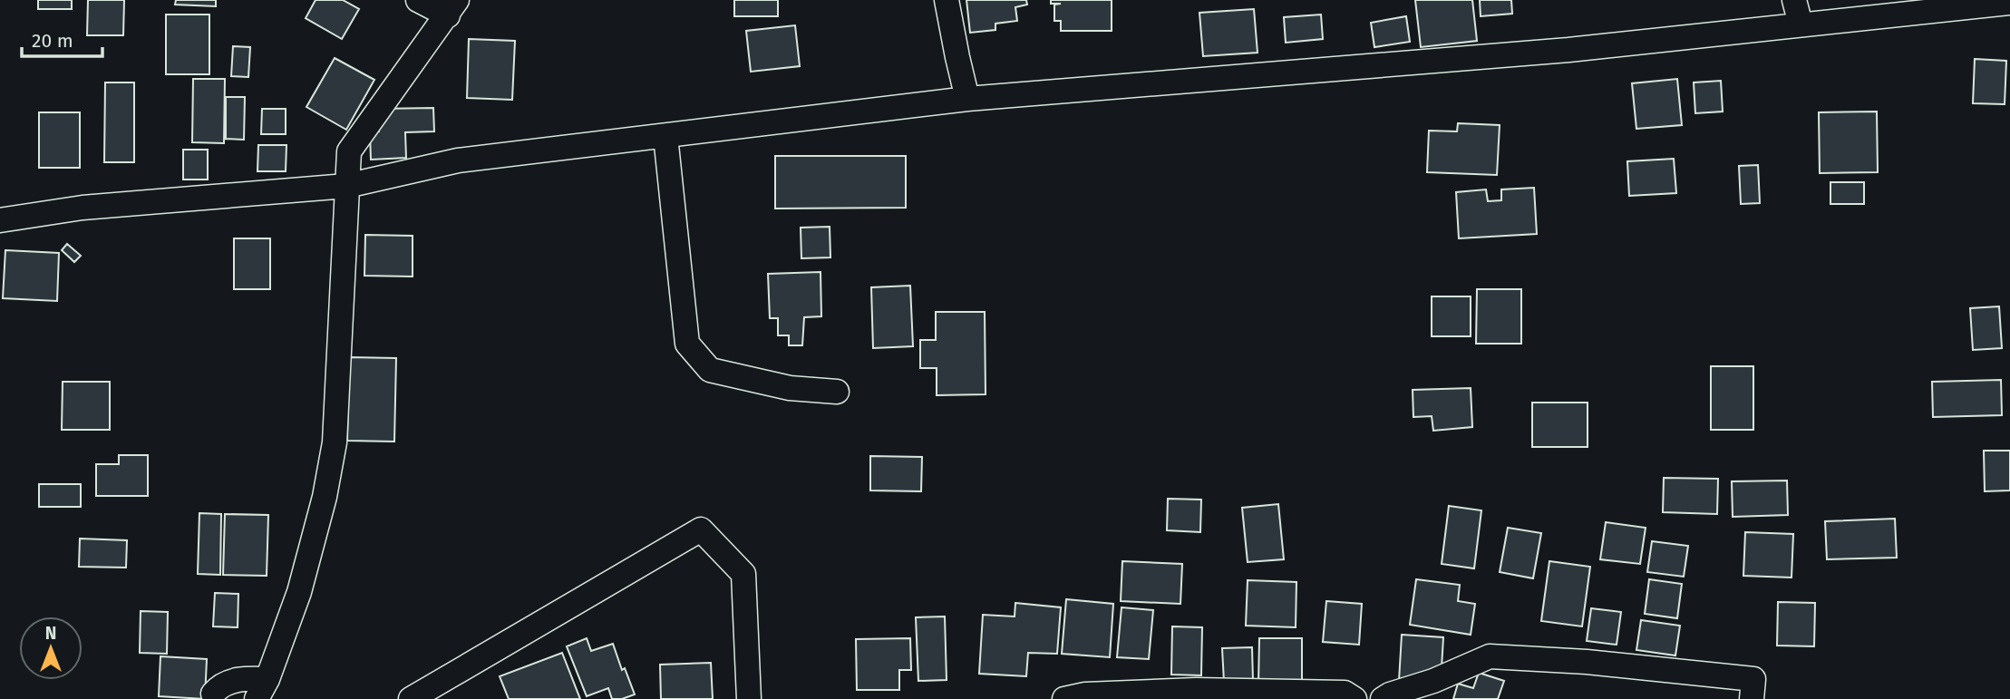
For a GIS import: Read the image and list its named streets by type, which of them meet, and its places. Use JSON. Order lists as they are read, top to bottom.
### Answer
{
  "scale_bar": "20 m",
  "north": "top"
}
